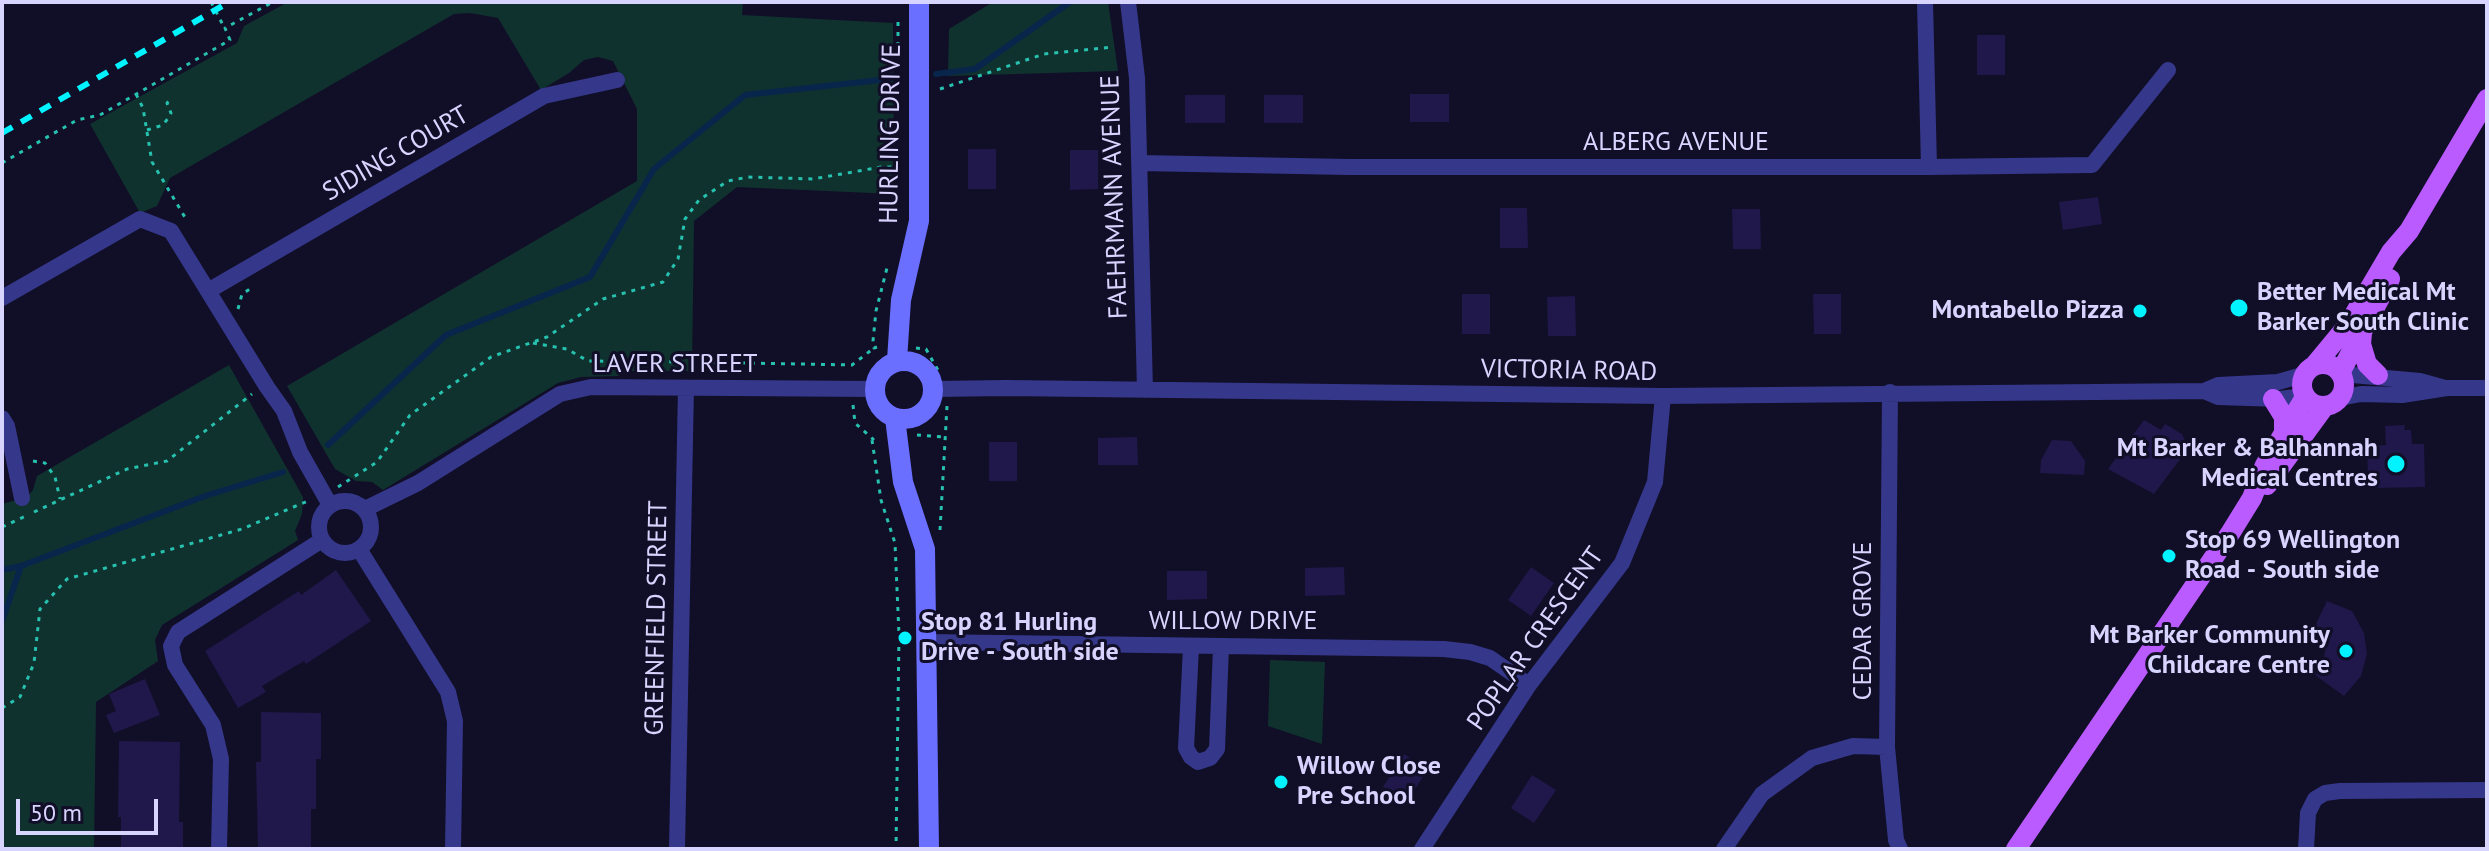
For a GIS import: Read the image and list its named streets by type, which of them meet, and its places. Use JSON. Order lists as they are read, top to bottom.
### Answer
{
  "streets": {
    "street": [
      "HURLING DRIVE",
      "ALBERG AVENUE",
      "SIDING COURT",
      "FAEHRMANN AVENUE",
      "LAVER STREET",
      "VICTORIA ROAD",
      "GREENFIELD STREET",
      "CEDAR GROVE",
      "WILLOW DRIVE",
      "POPLAR CRESCENT"
    ]
  },
  "crossings": [
    ["HURLING DRIVE", "LAVER STREET"],
    ["HURLING DRIVE", "VICTORIA ROAD"],
    ["ALBERG AVENUE", "FAEHRMANN AVENUE"],
    ["FAEHRMANN AVENUE", "VICTORIA ROAD"],
    ["LAVER STREET", "VICTORIA ROAD"],
    ["LAVER STREET", "GREENFIELD STREET"],
    ["VICTORIA ROAD", "CEDAR GROVE"],
    ["VICTORIA ROAD", "POPLAR CRESCENT"],
    ["WILLOW DRIVE", "POPLAR CRESCENT"]
  ],
  "places": [
    "Better Medical Mt Barker South Clinic",
    "Montabello Pizza",
    "Mt Barker & Balhannah Medical Centres",
    "Stop 69 Wellington Road - South side",
    "Stop 81 Hurling Drive - South side",
    "Mt Barker Community Childcare Centre",
    "Willow Close Pre School"
  ],
  "scale_bar": "50 m"
}
